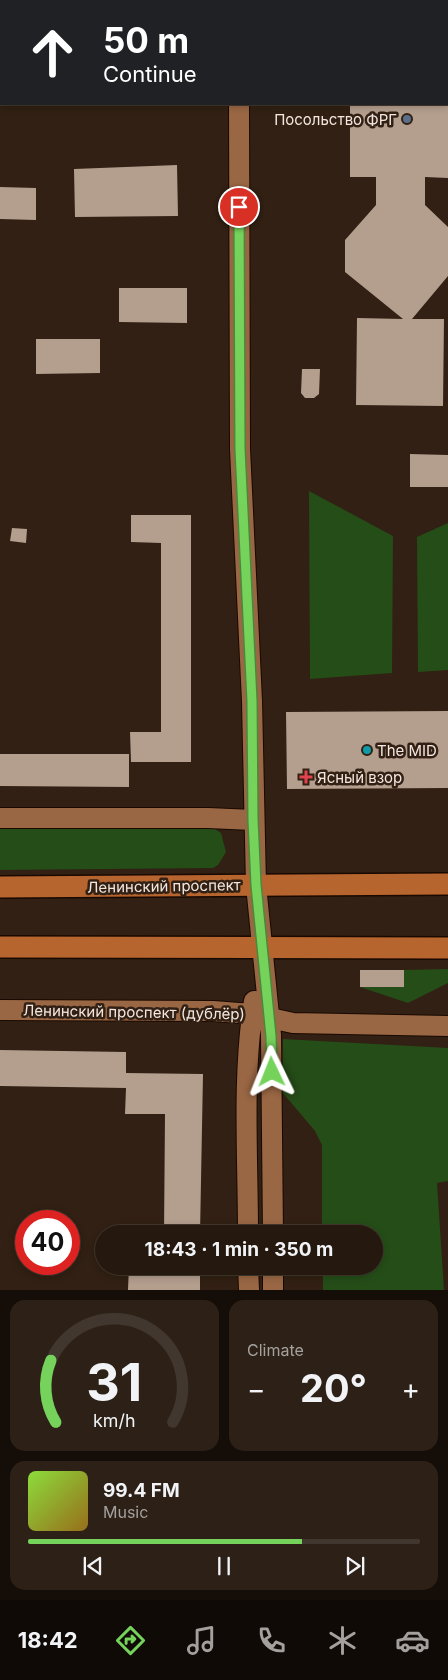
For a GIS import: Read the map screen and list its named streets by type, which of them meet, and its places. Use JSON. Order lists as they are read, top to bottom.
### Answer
{
  "streets": {
    "main road": ["Ленинский проспект"],
    "street": ["Ленинский проспект (дублёр)"]
  },
  "places": {
    "other": ["Посольство ФРГ", "The MID"],
    "health": ["Ясный взор"]
  },
  "page": {
    "turn": ["50 m", "Continue"],
    "limit": "40",
    "trip": "18:43 · 1 min · 350 m",
    "tile": "Climate",
    "heat": ["−", "20°", "+"],
    "song": ["99.4 FM", "Music"],
    "tabs": "18:42",
    "gauge": ["31", "km/h"]
  }
}
